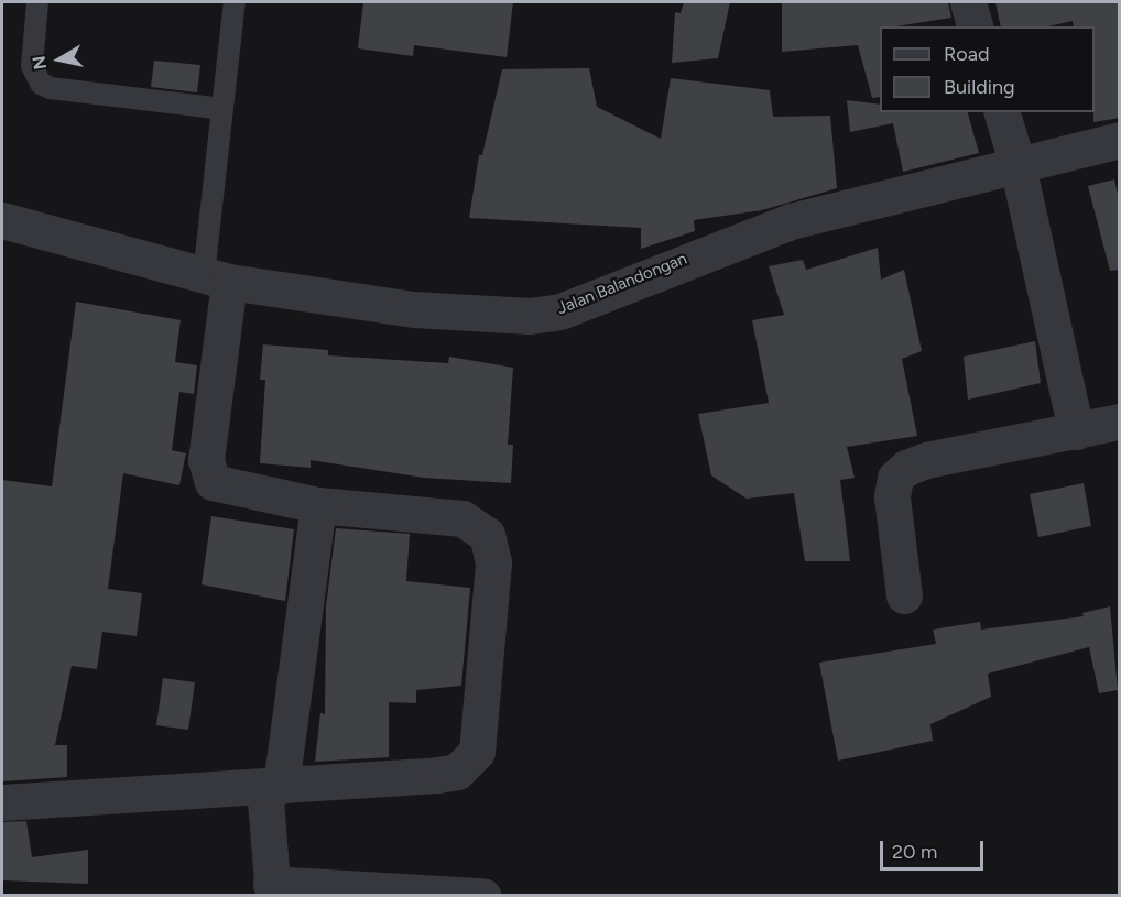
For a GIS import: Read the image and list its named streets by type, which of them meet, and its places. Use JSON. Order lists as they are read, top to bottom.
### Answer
{
  "streets": {
    "street": ["Jalan Balandongan"]
  },
  "legend": ["Road", "Building"],
  "scale_bar": "20 m",
  "north": "left"
}
